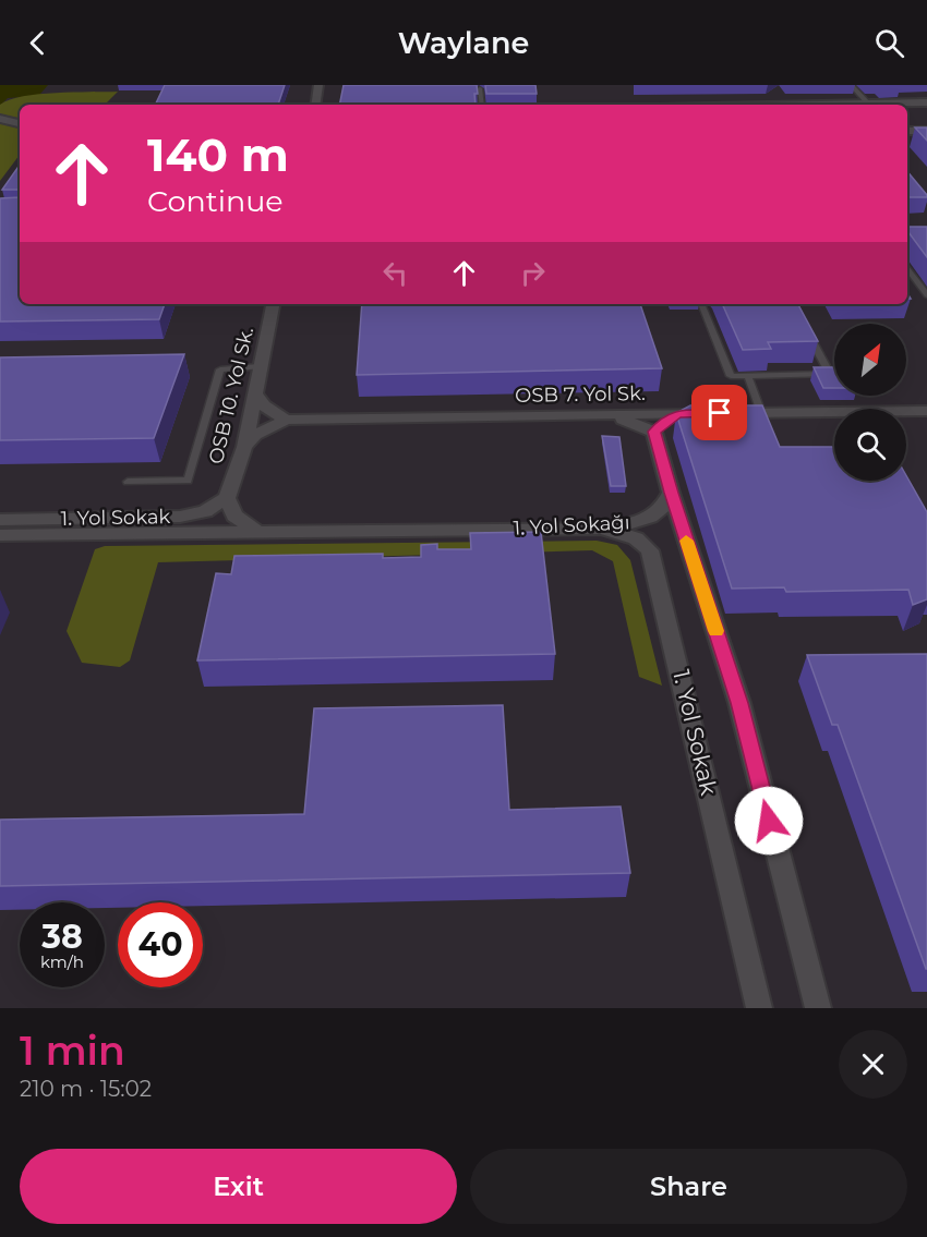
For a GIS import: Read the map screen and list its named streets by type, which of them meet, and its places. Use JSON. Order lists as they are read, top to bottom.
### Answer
{
  "streets": {
    "street": [
      "OSB 7. Yol Sk.",
      "OSB 10. Yol Sk.",
      "1. Yol Sokak",
      "1. Yol Sokağı"
    ]
  },
  "crossings": [
    ["OSB 7. Yol Sk.", "OSB 10. Yol Sk."],
    ["OSB 10. Yol Sk.", "1. Yol Sokak"],
    ["1. Yol Sokak", "1. Yol Sokağı"]
  ],
  "north": "top right",
  "page": {
    "header": "Waylane",
    "turn": ["140 m", "Continue"],
    "speed": "38 km/h",
    "limit": "40",
    "heading": ["1 min", "210 m · 15:02"],
    "buttons": ["Exit", "Share"]
  }
}
